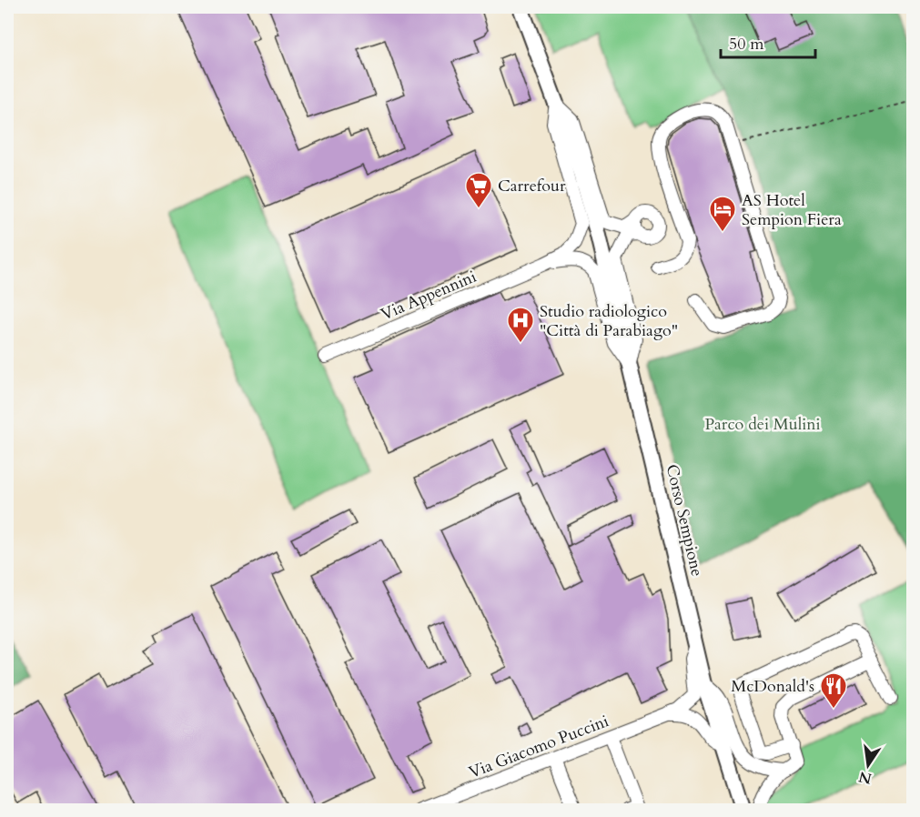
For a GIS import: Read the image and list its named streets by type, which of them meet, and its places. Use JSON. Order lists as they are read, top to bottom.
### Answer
{
  "streets": {
    "main road": ["Corso Sempione"],
    "street": ["Via Appennini", "Via Giacomo Puccini"]
  },
  "crossings": [
    ["Via Appennini", "Corso Sempione"],
    ["Corso Sempione", "Via Giacomo Puccini"]
  ],
  "parks": ["Parco dei Mulini"],
  "places": {
    "supermarket": ["Carrefour"],
    "hotel": ["AS Hotel Sempion Fiera"],
    "hospital": ["Studio radiologico \"Città di Parabiago\""],
    "restaurant": ["McDonald's"]
  },
  "scale_bar": "50 m",
  "north": "bottom"
}
